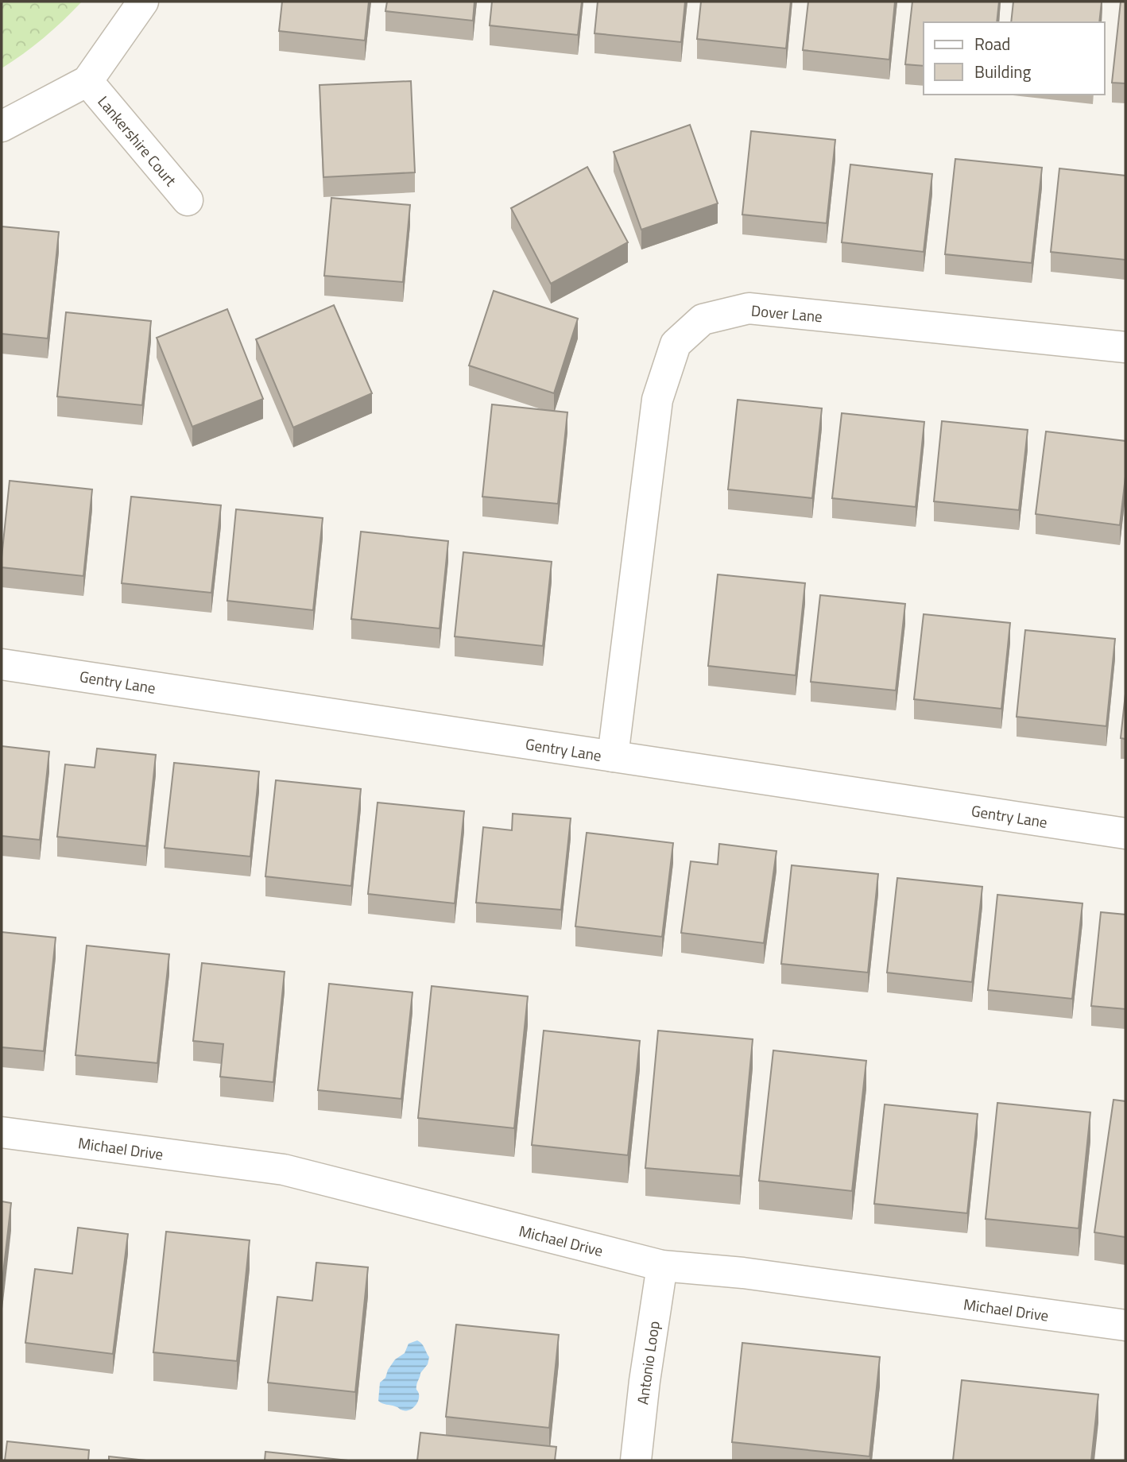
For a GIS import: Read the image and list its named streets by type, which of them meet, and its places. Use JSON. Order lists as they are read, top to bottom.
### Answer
{
  "streets": {
    "street": [
      "Lankershire Court",
      "Dover Lane",
      "Gentry Lane",
      "Michael Drive",
      "Antonio Loop"
    ]
  },
  "crossings": [
    ["Dover Lane", "Gentry Lane"],
    ["Michael Drive", "Antonio Loop"]
  ],
  "legend": ["Road", "Building"]
}
